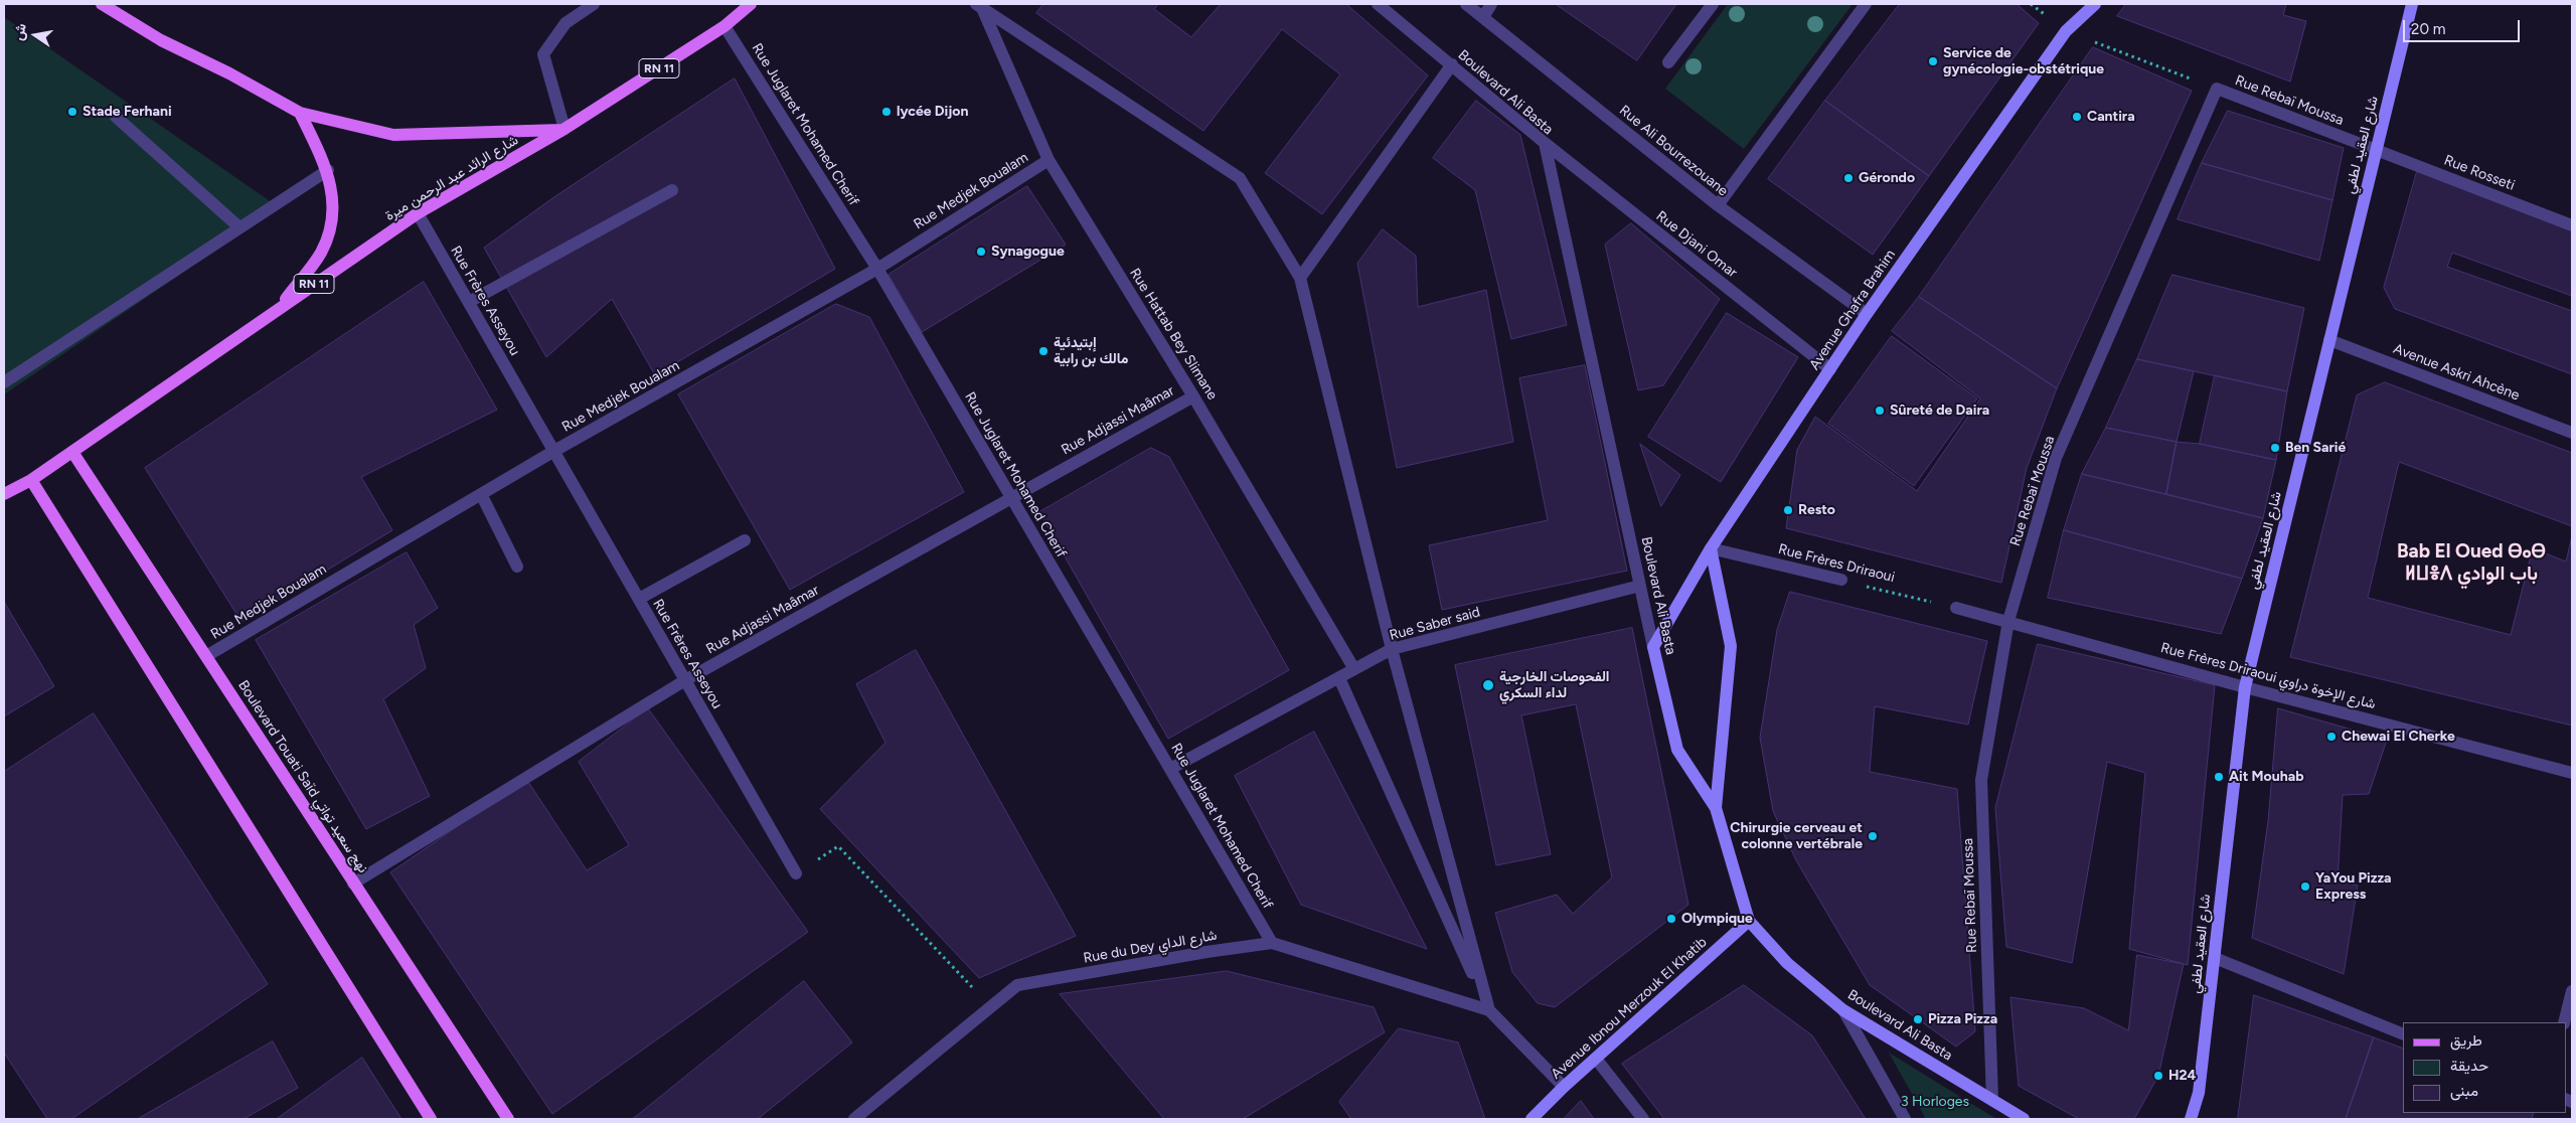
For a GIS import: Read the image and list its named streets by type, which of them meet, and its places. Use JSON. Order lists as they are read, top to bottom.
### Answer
{
  "streets": {
    "main road": ["RN 11", "شارع الرائد عبد الرحمن ميرة", "Boulevard Touati Saïd نهج سعيد تواتي"],
    "street": [
      "Boulevard Ali Basta",
      "Rue Rebaï Moussa",
      "Rue Juglaret Mohamed Cherif",
      "شارع العقيد لطفي",
      "Rue Ali Bourrezouane",
      "Rue Rosseti",
      "Rue Medjek Boualam",
      "Rue Djani Omar",
      "Rue Frères Asseyou",
      "Avenue Ghafra Brahim",
      "Rue Hattab Bey Slimane",
      "Avenue Askri Ahcène",
      "Rue Adjassi Maâmar",
      "Rue Frères Driraoui",
      "Rue Saber said",
      "Rue Frères Driraoui شارع الإخوة دراوي",
      "Rue du Dey شارع الداي",
      "Avenue Ibnou Merzouk El Khatib"
    ]
  },
  "crossings": [
    ["RN 11", "شارع الرائد عبد الرحمن ميرة"],
    ["RN 11", "Boulevard Touati Saïd نهج سعيد تواتي"],
    ["Boulevard Ali Basta", "Rue Rebaï Moussa"],
    ["Boulevard Ali Basta", "Rue Djani Omar"],
    ["Boulevard Ali Basta", "Avenue Ghafra Brahim"],
    ["Boulevard Ali Basta", "Rue Saber said"],
    ["Boulevard Ali Basta", "Avenue Ibnou Merzouk El Khatib"],
    ["Rue Rebaï Moussa", "شارع العقيد لطفي"],
    ["Rue Rebaï Moussa", "Rue Rosseti"],
    ["Rue Rebaï Moussa", "Rue Frères Driraoui شارع الإخوة دراوي"],
    ["Rue Juglaret Mohamed Cherif", "شارع الرائد عبد الرحمن ميرة"],
    ["Rue Juglaret Mohamed Cherif", "Rue Medjek Boualam"],
    ["Rue Juglaret Mohamed Cherif", "Rue Adjassi Maâmar"],
    ["Rue Juglaret Mohamed Cherif", "Rue Saber said"],
    ["Rue Juglaret Mohamed Cherif", "Rue du Dey شارع الداي"],
    ["شارع العقيد لطفي", "Rue Rosseti"],
    ["شارع العقيد لطفي", "Avenue Askri Ahcène"],
    ["شارع العقيد لطفي", "Rue Frères Driraoui شارع الإخوة دراوي"],
    ["Rue Ali Bourrezouane", "Avenue Ghafra Brahim"],
    ["شارع الرائد عبد الرحمن ميرة", "Rue Frères Asseyou"],
    ["شارع الرائد عبد الرحمن ميرة", "Boulevard Touati Saïd نهج سعيد تواتي"],
    ["Rue Medjek Boualam", "Rue Frères Asseyou"],
    ["Rue Medjek Boualam", "Rue Hattab Bey Slimane"],
    ["Rue Medjek Boualam", "Boulevard Touati Saïd نهج سعيد تواتي"],
    ["Rue Djani Omar", "Avenue Ghafra Brahim"],
    ["Rue Frères Asseyou", "Rue Adjassi Maâmar"],
    ["Avenue Ghafra Brahim", "Rue Frères Driraoui"],
    ["Rue Hattab Bey Slimane", "Rue Adjassi Maâmar"],
    ["Rue Hattab Bey Slimane", "Rue Saber said"],
    ["Rue Adjassi Maâmar", "Boulevard Touati Saïd نهج سعيد تواتي"],
    ["Rue Frères Driraoui", "Rue Frères Driraoui شارع الإخوة دراوي"]
  ],
  "districts": ["Bab El Oued ⴱⴰⴱ ⵍⵡⴻⴷ باب الوادي"],
  "parks": ["3 Horloges"],
  "places": [
    "Service de gynécologie-obstétrique",
    "Stade Ferhani",
    "lycée Dijon",
    "Cantira",
    "Gérondo",
    "Synagogue",
    "إبتيدئية مالك بن رابية",
    "Sûreté de Daira",
    "Ben Sarié",
    "Resto",
    "الفحوصات الخارجية لداء السكري",
    "Chewai El Cherke",
    "Ait Mouhab",
    "Chirurgie cerveau et colonne vertébrale",
    "YaYou Pizza Express",
    "Olympique",
    "Pizza Pizza",
    "H24"
  ],
  "legend": ["طريق", "حديقة", "مبنى"],
  "scale_bar": "20 m",
  "north": "left"
}
